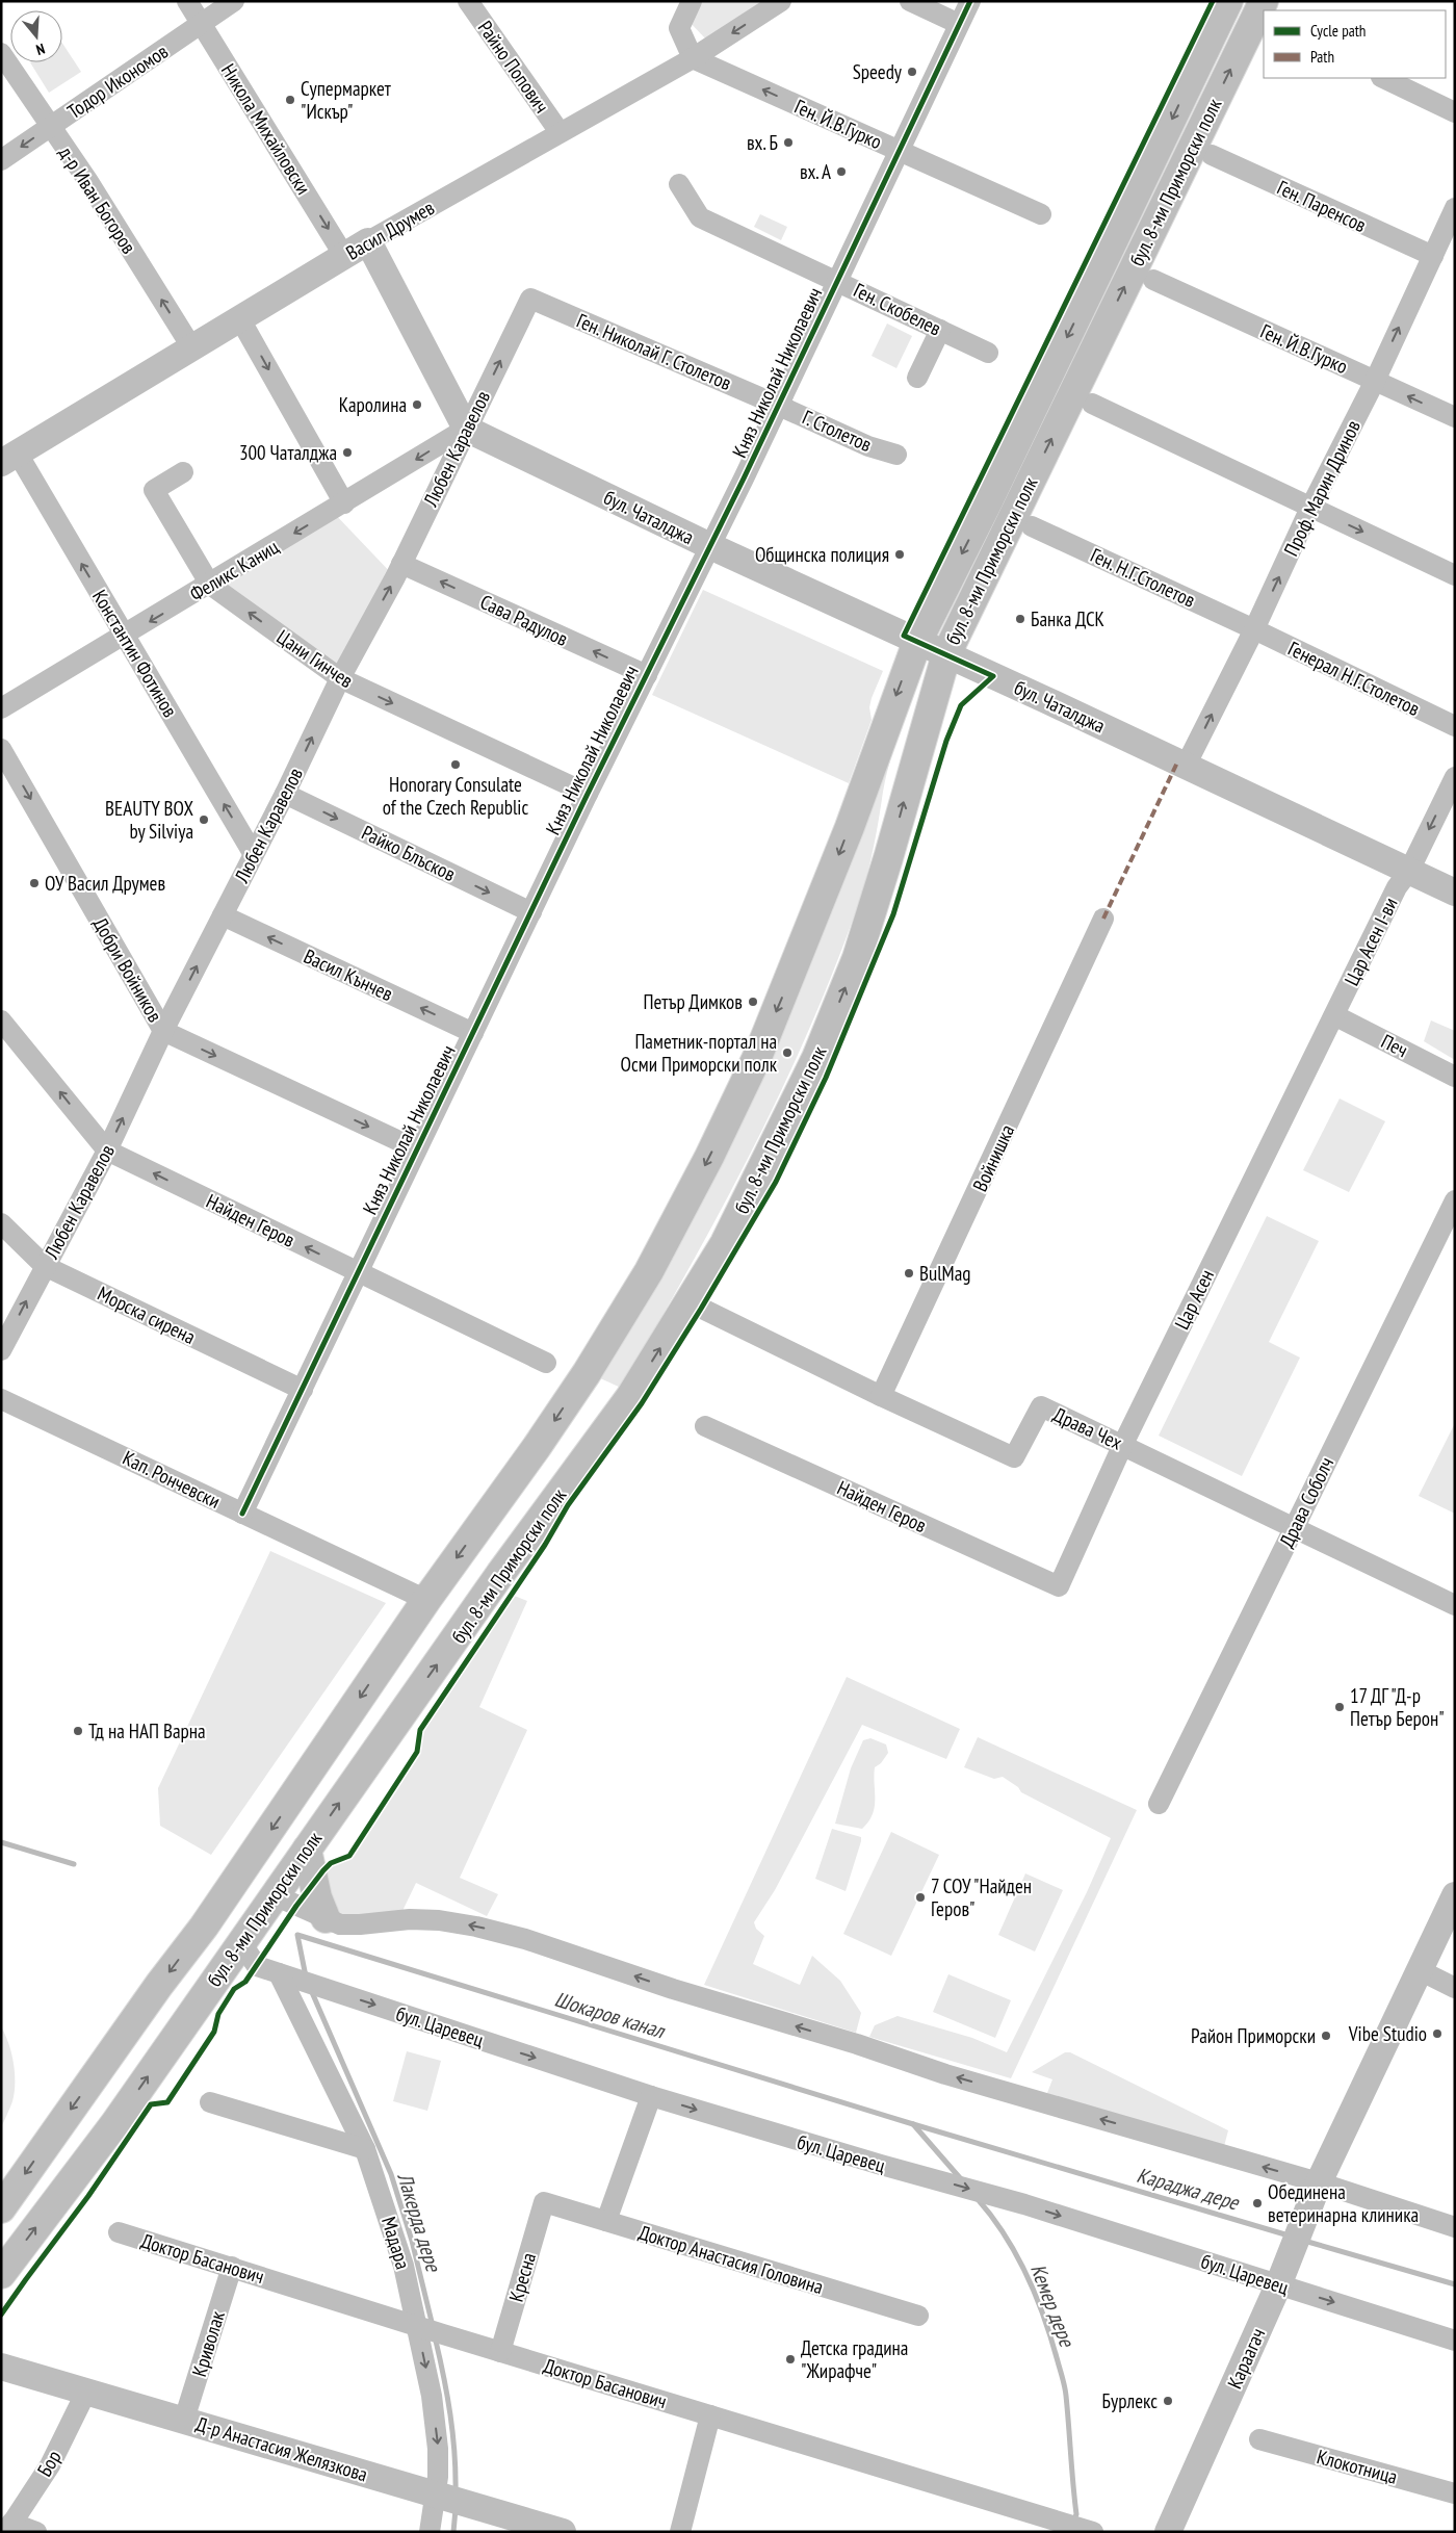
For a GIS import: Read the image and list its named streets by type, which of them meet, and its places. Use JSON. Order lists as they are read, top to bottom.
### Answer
{
  "streets": {
    "main road": ["бул. 8-ми Приморски полк"],
    "street": [
      "Райно Попович",
      "Тодор Икономов",
      "Ген. Й.В.Гурко",
      "Никола Михайловски",
      "д-р Иван Богоров",
      "Ген. Паренсов",
      "Васил Друмев",
      "Ген. Скобелев",
      "Ген. Николай Г. Столетов",
      "Княз Николай Николаевич",
      "Г. Столетов",
      "Любен Каравелов",
      "Проф. Марин Дринов",
      "бул. Чаталджа",
      "Феликс Каниц",
      "Ген. Н.Г.Столетов",
      "Сава Радулов",
      "Константин Фотинов",
      "Цани Гинчев",
      "Генерал Н.Г.Столетов",
      "Райко Блъсков",
      "Цар Асен I-ви",
      "Добри Войников",
      "Васил Кънчев",
      "Печ",
      "Войнишка",
      "Найден Геров",
      "Цар Асен",
      "Морска сирена",
      "Драва Чех",
      "Кап. Рончевски",
      "Драва Соболч",
      "бул. Царевец",
      "Мадара",
      "Доктор Басанович",
      "Доктор Анастасия Головина",
      "Кресна",
      "Криволак",
      "Караагач",
      "Д-р Анастасия Желязкова",
      "Бор",
      "Клокотница"
    ]
  },
  "crossings": [
    ["Райно Попович", "Васил Друмев"],
    ["Тодор Икономов", "Никола Михайловски"],
    ["Тодор Икономов", "д-р Иван Богоров"],
    ["Ген. Й.В.Гурко", "Васил Друмев"],
    ["Ген. Й.В.Гурко", "Княз Николай Николаевич"],
    ["Ген. Й.В.Гурко", "Проф. Марин Дринов"],
    ["Никола Михайловски", "Васил Друмев"],
    ["бул. 8-ми Приморски полк", "бул. Чаталджа"],
    ["бул. 8-ми Приморски полк", "Драва Чех"],
    ["бул. 8-ми Приморски полк", "Кап. Рончевски"],
    ["бул. 8-ми Приморски полк", "бул. Царевец"],
    ["д-р Иван Богоров", "Васил Друмев"],
    ["Ген. Паренсов", "Проф. Марин Дринов"],
    ["Васил Друмев", "Константин Фотинов"],
    ["Ген. Скобелев", "Княз Николай Николаевич"],
    ["Ген. Николай Г. Столетов", "Княз Николай Николаевич"],
    ["Ген. Николай Г. Столетов", "Г. Столетов"],
    ["Ген. Николай Г. Столетов", "Любен Каравелов"],
    ["Княз Николай Николаевич", "Г. Столетов"],
    ["Княз Николай Николаевич", "бул. Чаталджа"],
    ["Княз Николай Николаевич", "Сава Радулов"],
    ["Княз Николай Николаевич", "Цани Гинчев"],
    ["Княз Николай Николаевич", "Райко Блъсков"],
    ["Княз Николай Николаевич", "Добри Войников"],
    ["Княз Николай Николаевич", "Васил Кънчев"],
    ["Княз Николай Николаевич", "Найден Геров"],
    ["Княз Николай Николаевич", "Морска сирена"],
    ["Княз Николай Николаевич", "Кап. Рончевски"],
    ["Любен Каравелов", "бул. Чаталджа"],
    ["Любен Каравелов", "Феликс Каниц"],
    ["Любен Каравелов", "Сава Радулов"],
    ["Любен Каравелов", "Константин Фотинов"],
    ["Любен Каравелов", "Цани Гинчев"],
    ["Любен Каравелов", "Райко Блъсков"],
    ["Любен Каравелов", "Добри Войников"],
    ["Любен Каравелов", "Васил Кънчев"],
    ["Любен Каравелов", "Найден Геров"],
    ["Любен Каравелов", "Морска сирена"],
    ["Проф. Марин Дринов", "бул. Чаталджа"],
    ["Проф. Марин Дринов", "Ген. Н.Г.Столетов"],
    ["Проф. Марин Дринов", "Генерал Н.Г.Столетов"],
    ["бул. Чаталджа", "Феликс Каниц"],
    ["бул. Чаталджа", "Цар Асен I-ви"],
    ["Феликс Каниц", "Константин Фотинов"],
    ["Феликс Каниц", "Цани Гинчев"],
    ["Ген. Н.Г.Столетов", "Генерал Н.Г.Столетов"],
    ["Цар Асен I-ви", "Печ"],
    ["Цар Асен I-ви", "Цар Асен"],
    ["Печ", "Цар Асен"],
    ["Войнишка", "Драва Чех"],
    ["Найден Геров", "Цар Асен"],
    ["Цар Асен", "Драва Чех"],
    ["Драва Чех", "Драва Соболч"],
    ["бул. Царевец", "Мадара"],
    ["бул. Царевец", "Караагач"],
    ["Мадара", "Доктор Басанович"],
    ["Мадара", "Д-р Анастасия Желязкова"],
    ["Доктор Басанович", "Кресна"],
    ["Доктор Басанович", "Криволак"],
    ["Доктор Анастасия Головина", "Кресна"],
    ["Криволак", "Д-р Анастасия Желязкова"],
    ["Д-р Анастасия Желязкова", "Бор"]
  ],
  "one_way": [
    "Никола Михайловски",
    "д-р Иван Богоров",
    "Любен Каравелов",
    "Проф. Марин Дринов",
    "Феликс Каниц",
    "Сава Радулов",
    "Константин Фотинов",
    "Райко Блъсков",
    "Добри Войников",
    "Васил Кънчев",
    "Найден Геров"
  ],
  "water": [
    "Шокаров канал",
    "Караджа дере",
    "Лакерда дере",
    "Кемер дере"
  ],
  "places": [
    "Speedy",
    "Супермаркет \"Искър\"",
    "вх. Б",
    "вх. А",
    "Каролина",
    "300 Чаталджа",
    "Общинска полиция",
    "Банка ДСК",
    "Honorary Consulate of the Czech Republic",
    "BEAUTY BOX by Silviya",
    "ОУ Васил Друмев",
    "Петър Димков",
    "Паметник-портал на Осми Приморски полк",
    "BulMag",
    "17 ДГ \"Д-р Петър Берон\"",
    "Тд на НАП Варна",
    "7 СОУ \"Найден Геров\"",
    "Vibe Studio",
    "Район Приморски",
    "Обединена ветеринарна клиника",
    "Детска градина \"Жирафче\"",
    "Бурлекс"
  ],
  "legend": ["Cycle path", "Path"],
  "north": "bottom"
}
